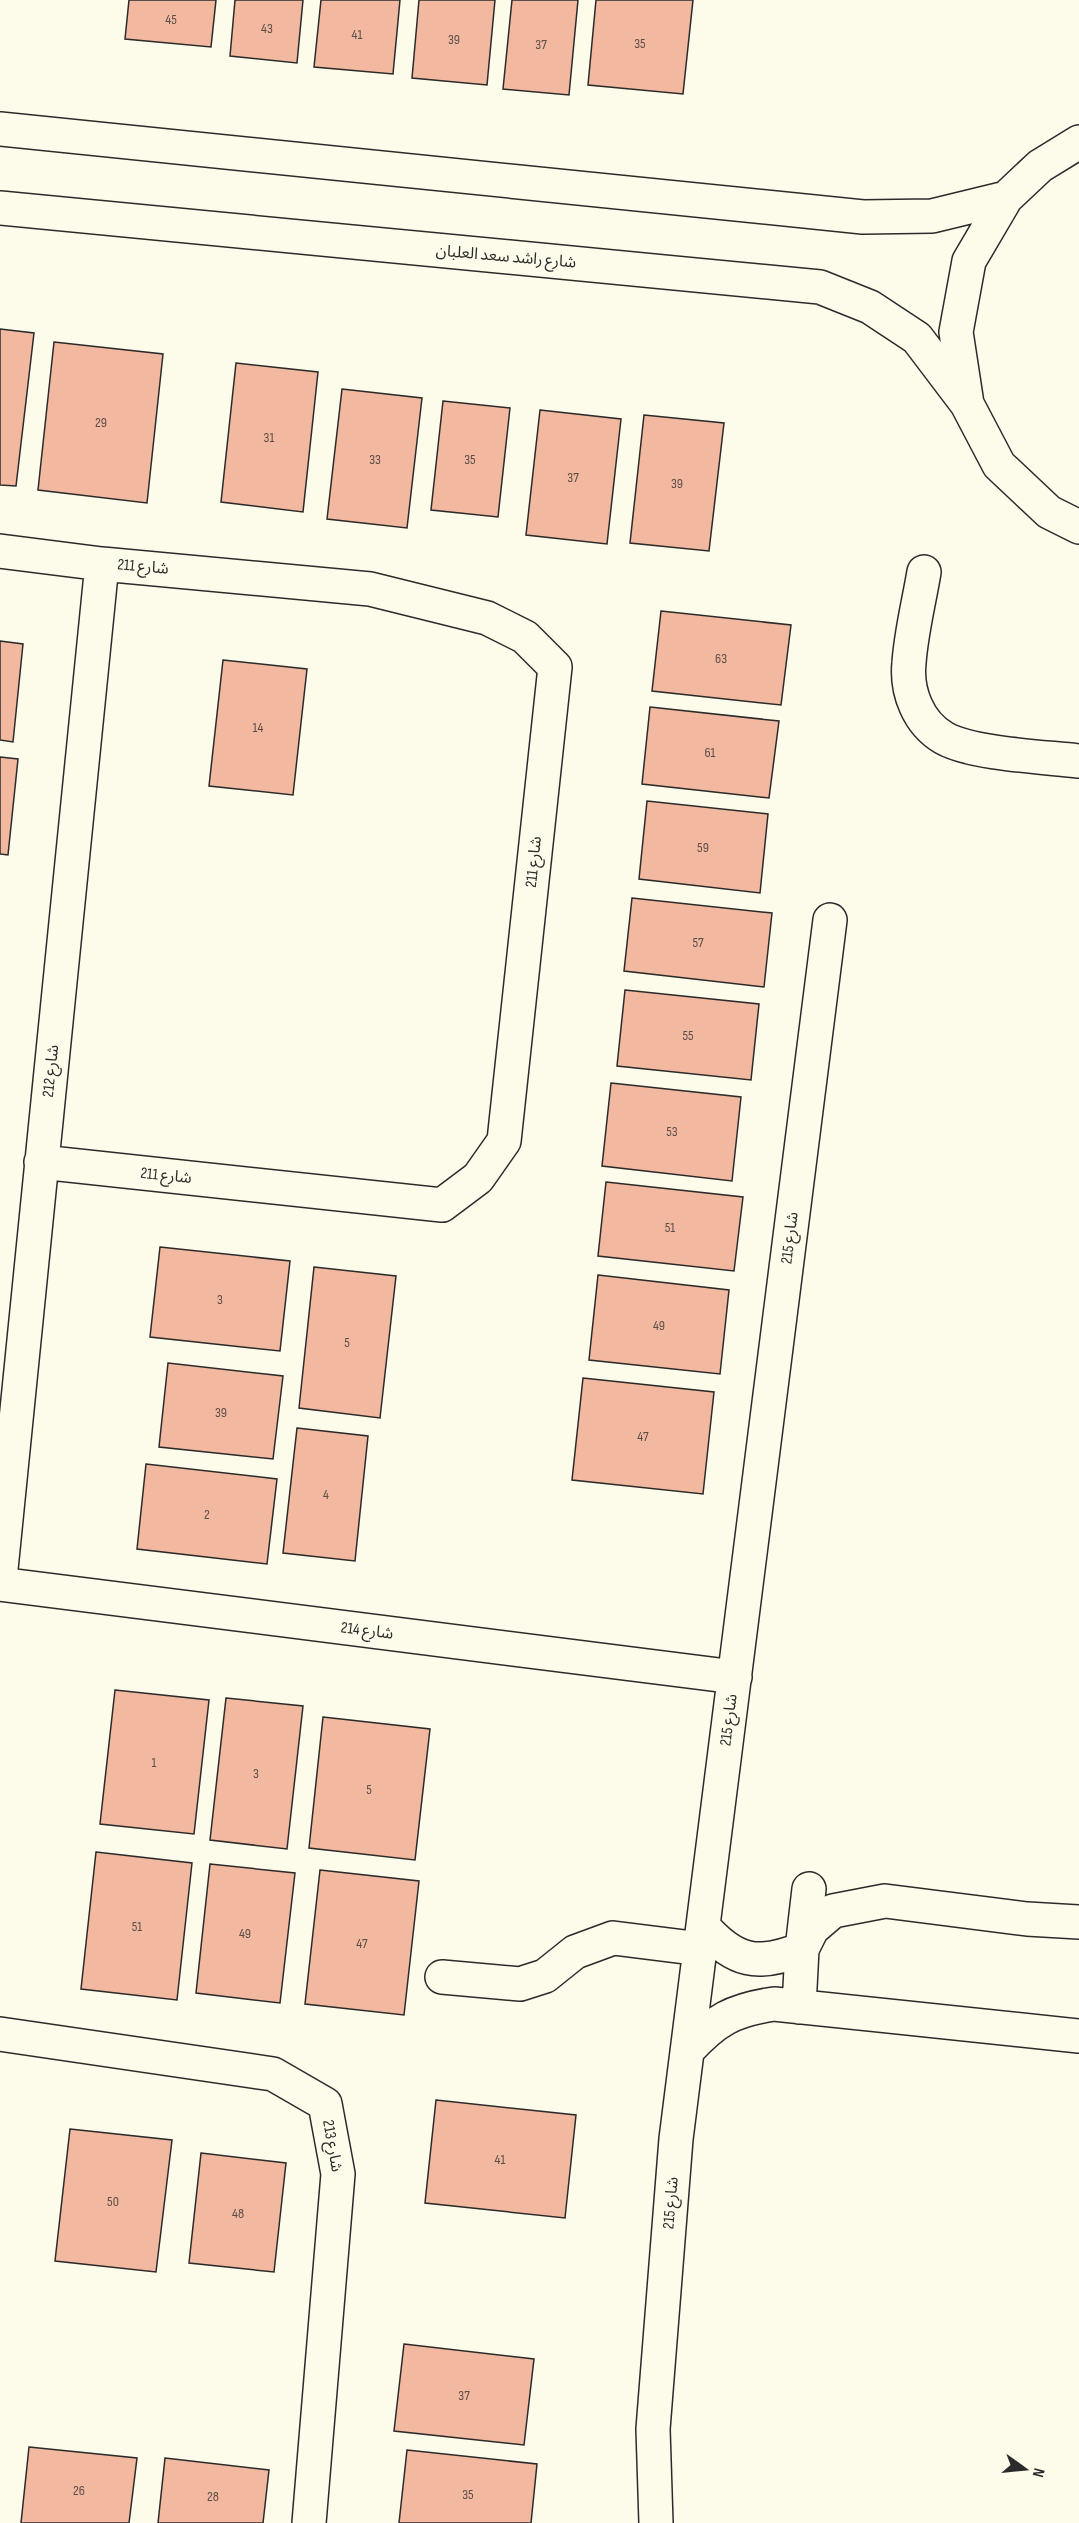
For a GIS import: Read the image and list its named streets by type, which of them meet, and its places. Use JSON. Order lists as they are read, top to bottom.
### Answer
{
  "streets": {
    "street": [
      "شارع راشد سعد العلبان",
      "شارع 211",
      "شارع 212",
      "شارع 215",
      "شارع 214",
      "شارع 213"
    ]
  },
  "crossings": [
    ["شارع 211", "شارع 212"],
    ["شارع 215", "شارع 214"]
  ],
  "house_numbers": [
    "45",
    "43",
    "41",
    "39",
    "35",
    "37",
    "29",
    "31",
    "33",
    "35",
    "37",
    "39",
    "63",
    "14",
    "61",
    "59",
    "57",
    "55",
    "53",
    "51",
    "3",
    "49",
    "5",
    "39",
    "47",
    "4",
    "2",
    "1",
    "3",
    "5",
    "51",
    "49",
    "47",
    "41",
    "50",
    "48",
    "37",
    "26",
    "35",
    "28"
  ],
  "north": "right"
}
